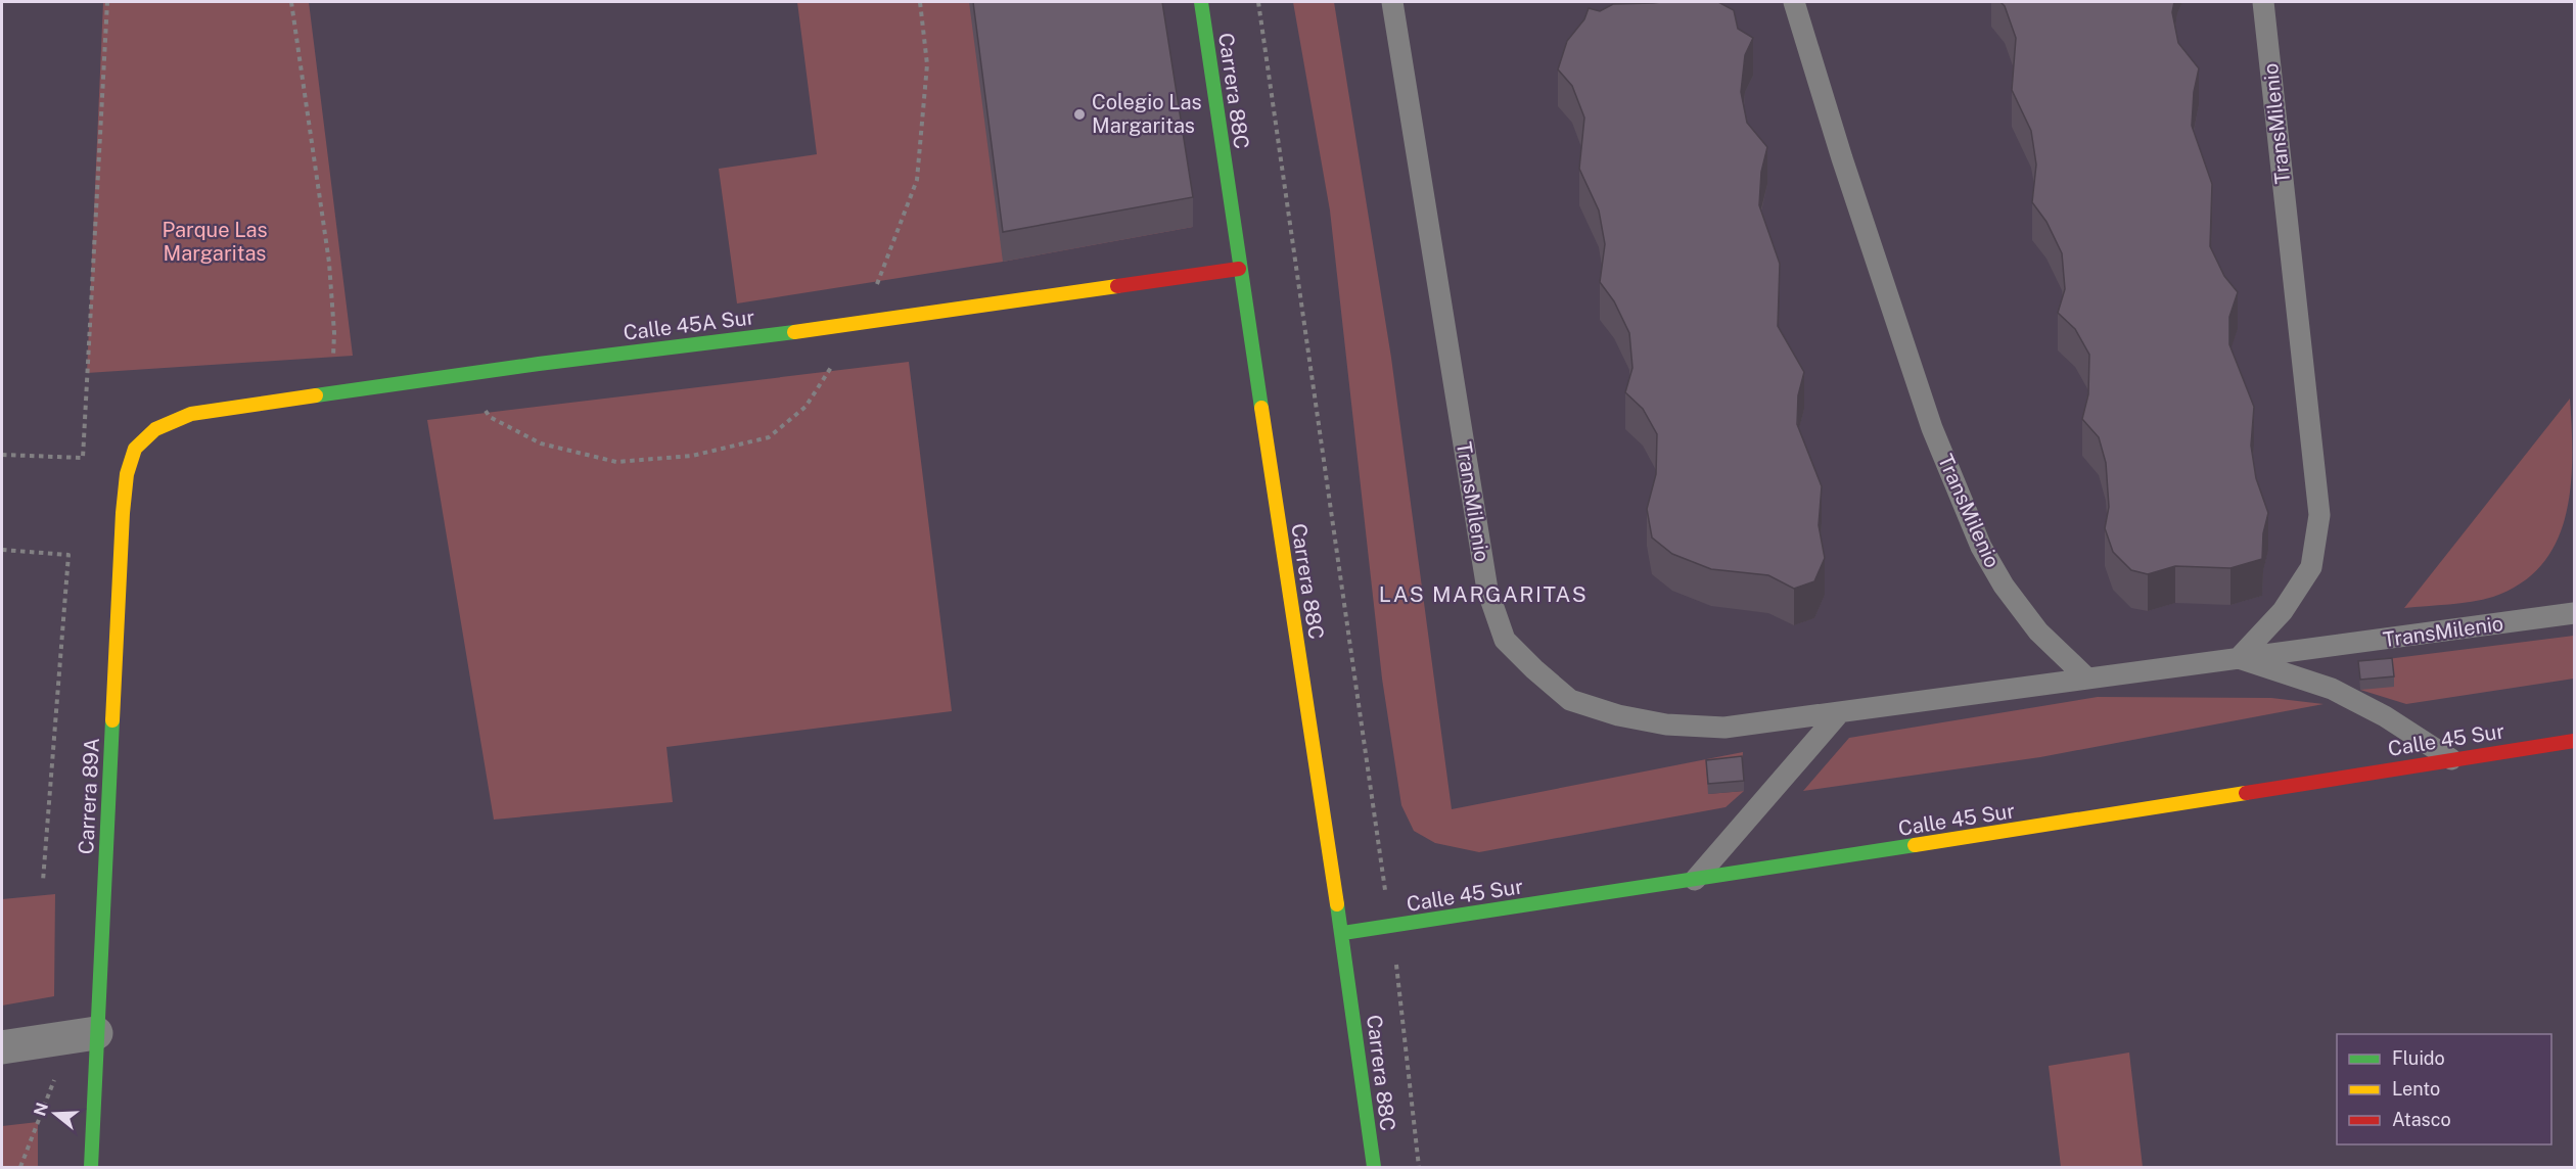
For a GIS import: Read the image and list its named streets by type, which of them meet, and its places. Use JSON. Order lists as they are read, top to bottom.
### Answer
{
  "streets": {
    "street": [
      "Carrera 88C",
      "Calle 45A Sur",
      "Calle 45 Sur",
      "Carrera 89A"
    ],
    "lane": ["TransMilenio"]
  },
  "crossings": [
    ["Carrera 88C", "Calle 45A Sur"],
    ["Carrera 88C", "Calle 45 Sur"],
    ["Calle 45A Sur", "Carrera 89A"]
  ],
  "districts": ["LAS MARGARITAS"],
  "parks": ["Parque Las Margaritas"],
  "places": ["Colegio Las Margaritas"],
  "legend": ["Fluido", "Lento", "Atasco"],
  "north": "left"
}
